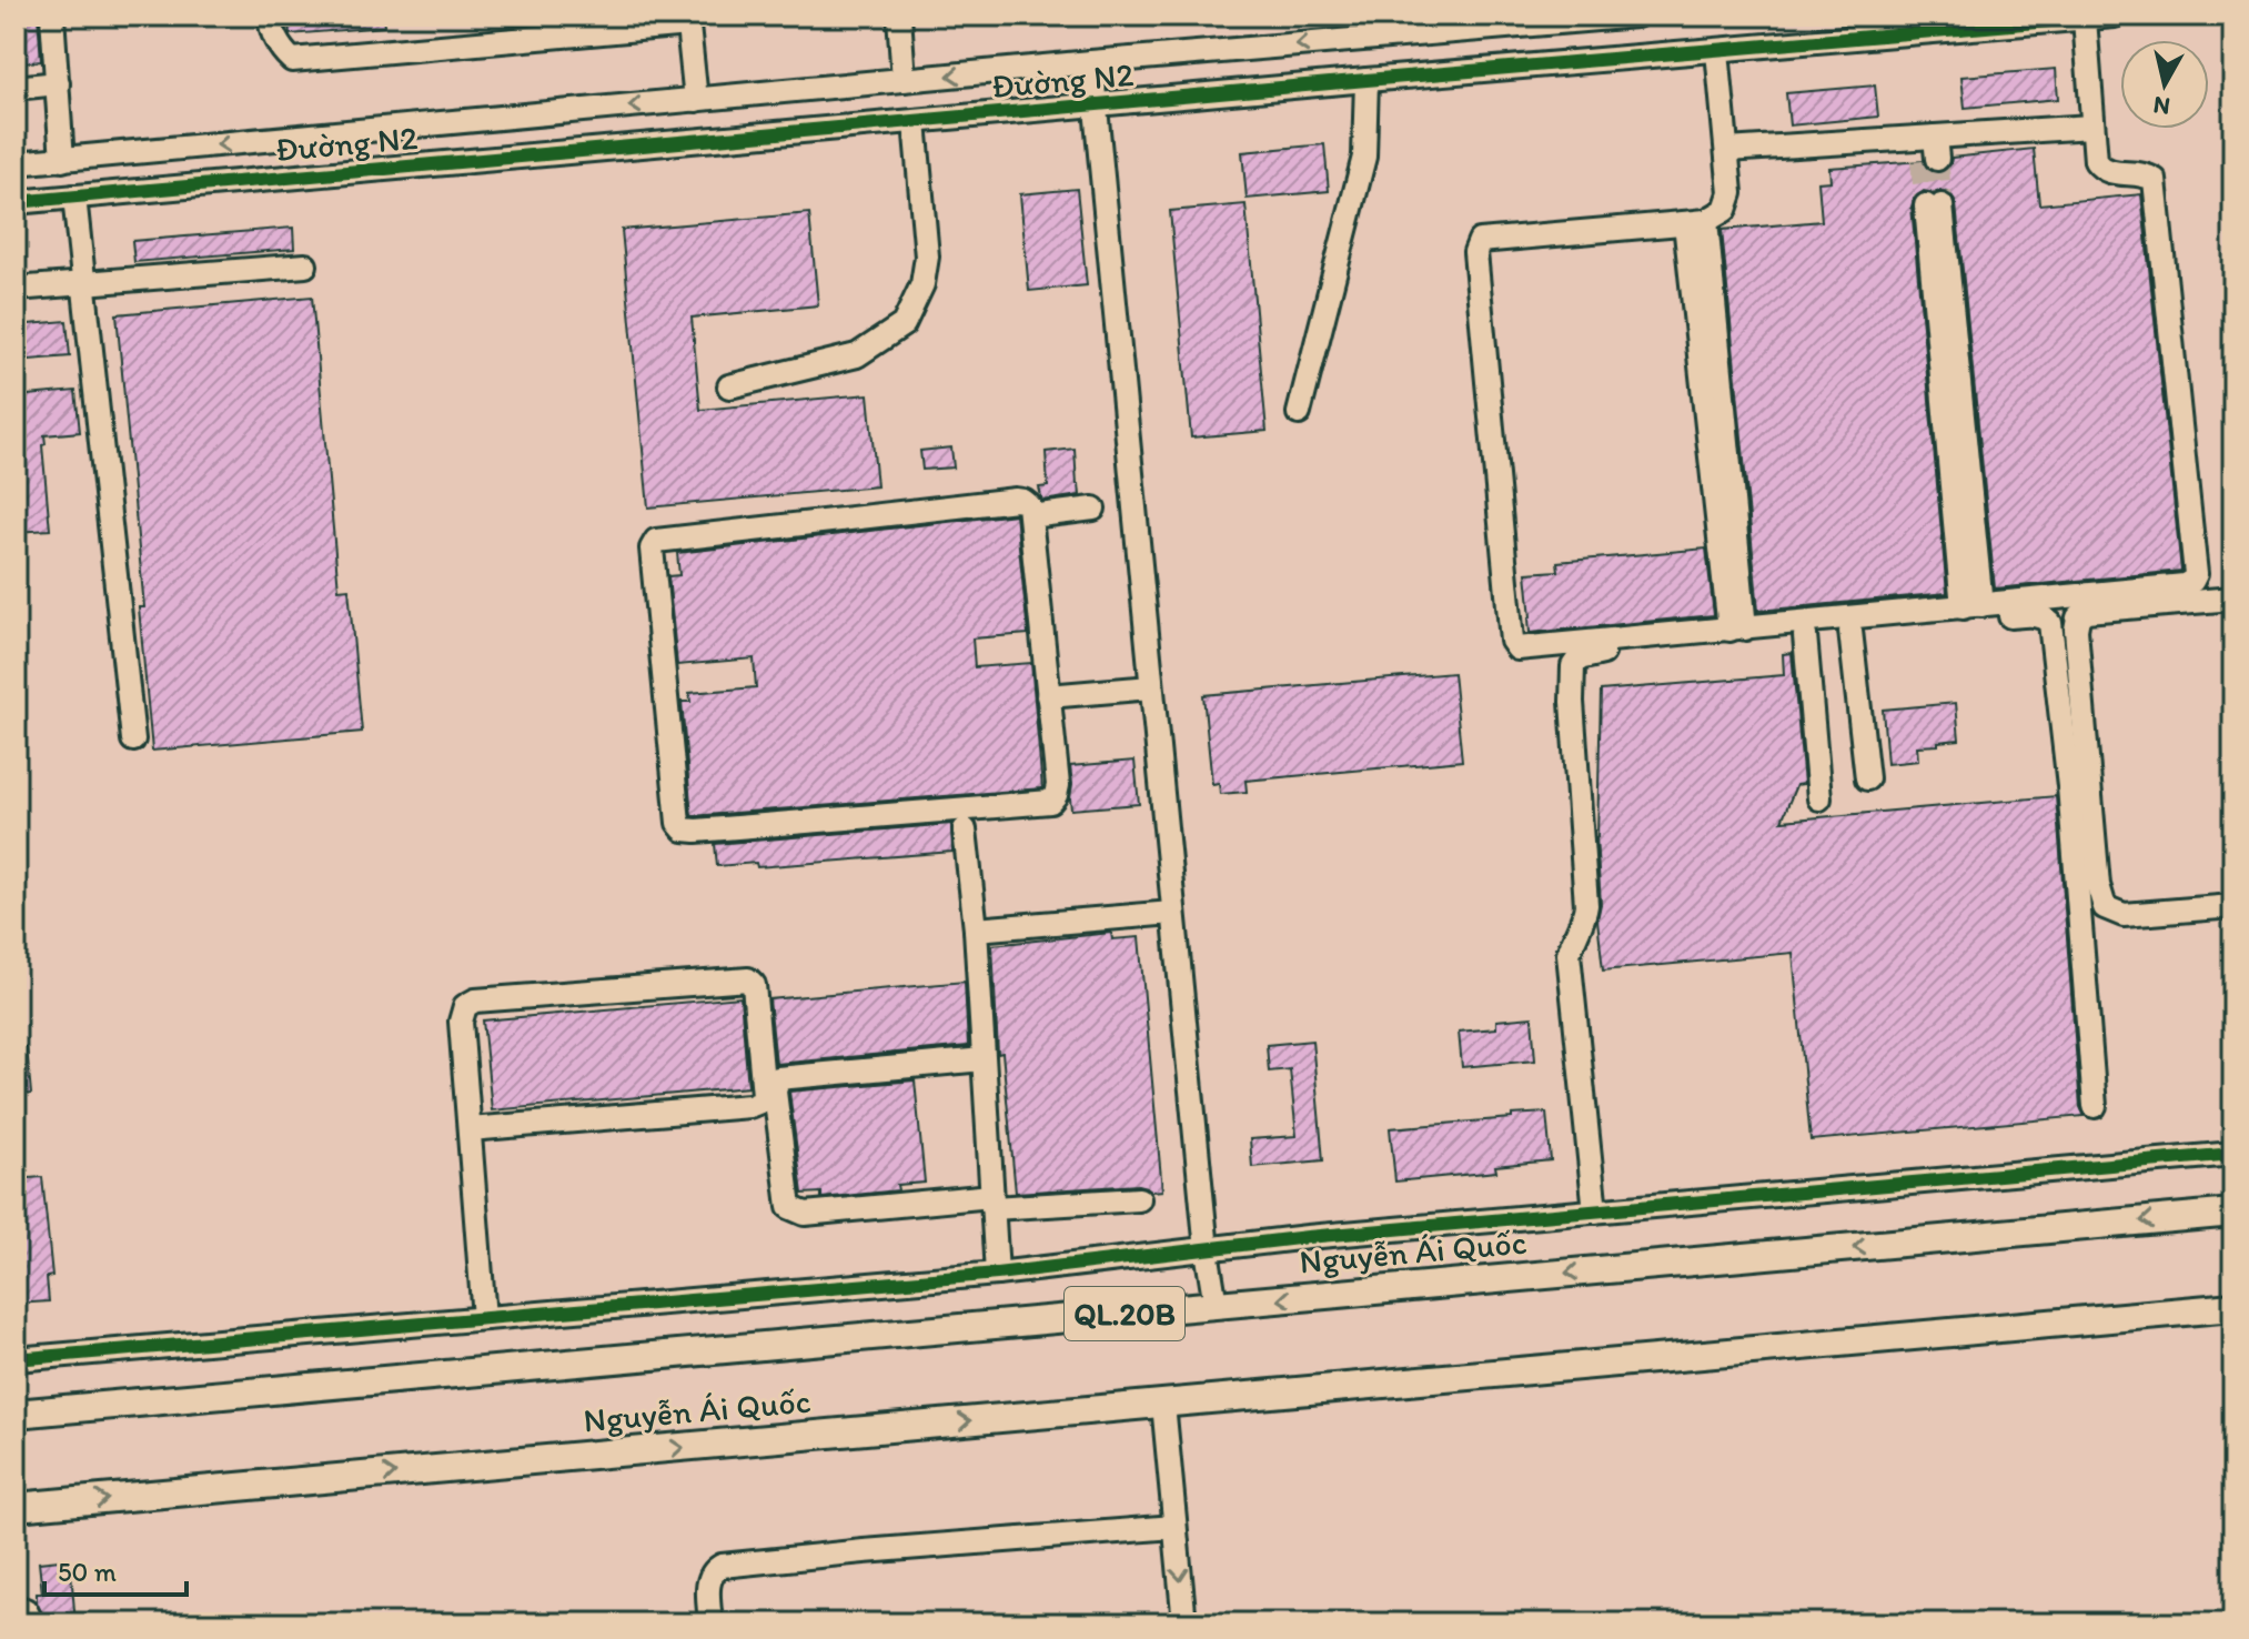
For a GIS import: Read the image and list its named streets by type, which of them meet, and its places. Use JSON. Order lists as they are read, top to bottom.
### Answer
{
  "streets": {
    "main road": ["Nguyễn Ái Quốc", "QL.20B"],
    "street": ["Đường N2"]
  },
  "scale_bar": "50 m",
  "north": "bottom"
}
